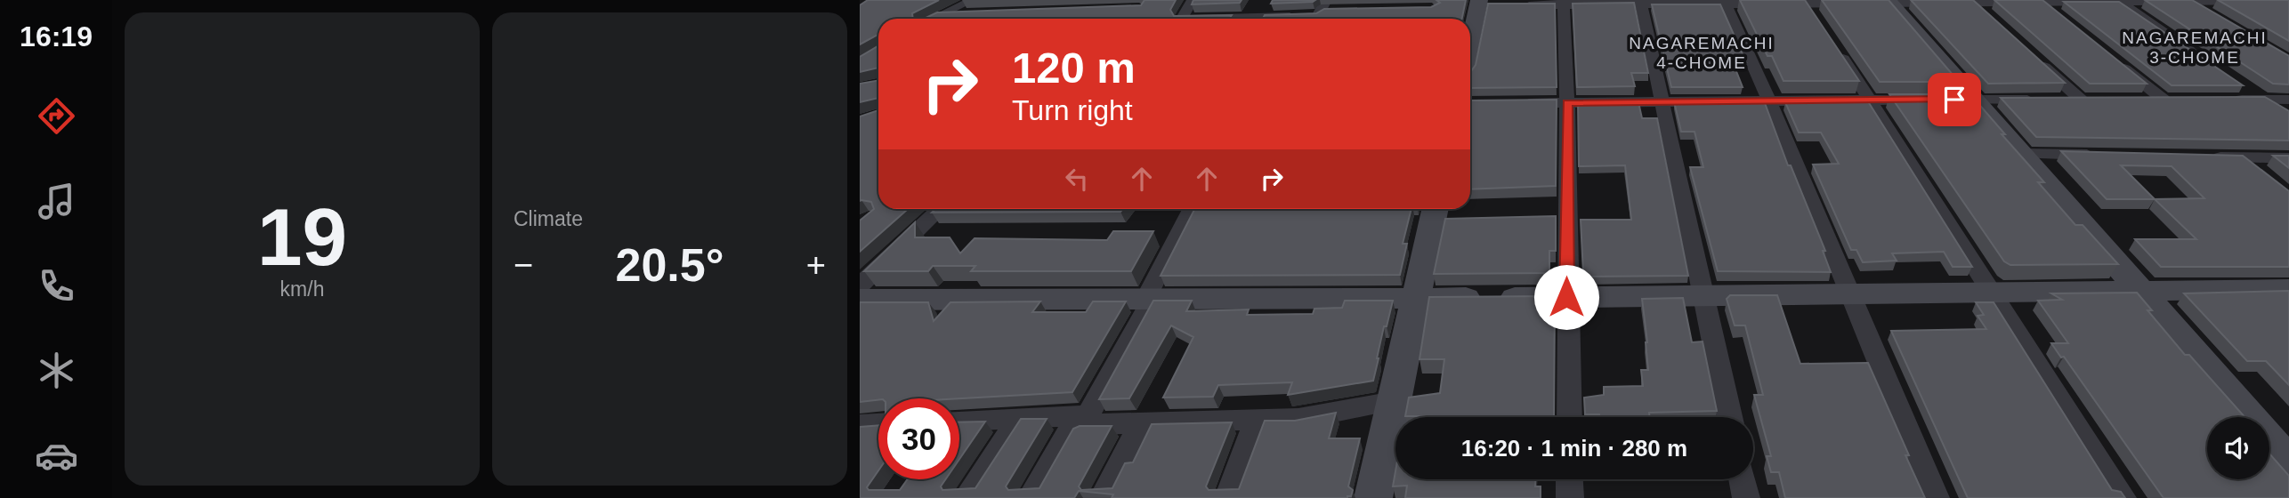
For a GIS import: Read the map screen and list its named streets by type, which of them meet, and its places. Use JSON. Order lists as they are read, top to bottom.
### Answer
{
  "districts": ["NAGAREMACHI 3-CHOME", "NAGAREMACHI 4-CHOME"],
  "page": {
    "tabs": "16:19",
    "tile": [
      ["19", "km/h"],
      "Climate"
    ],
    "turn": ["120 m", "Turn right"],
    "heat": ["−", "20.5°", "+"],
    "limit": "30",
    "trip": "16:20 · 1 min · 280 m"
  }
}
